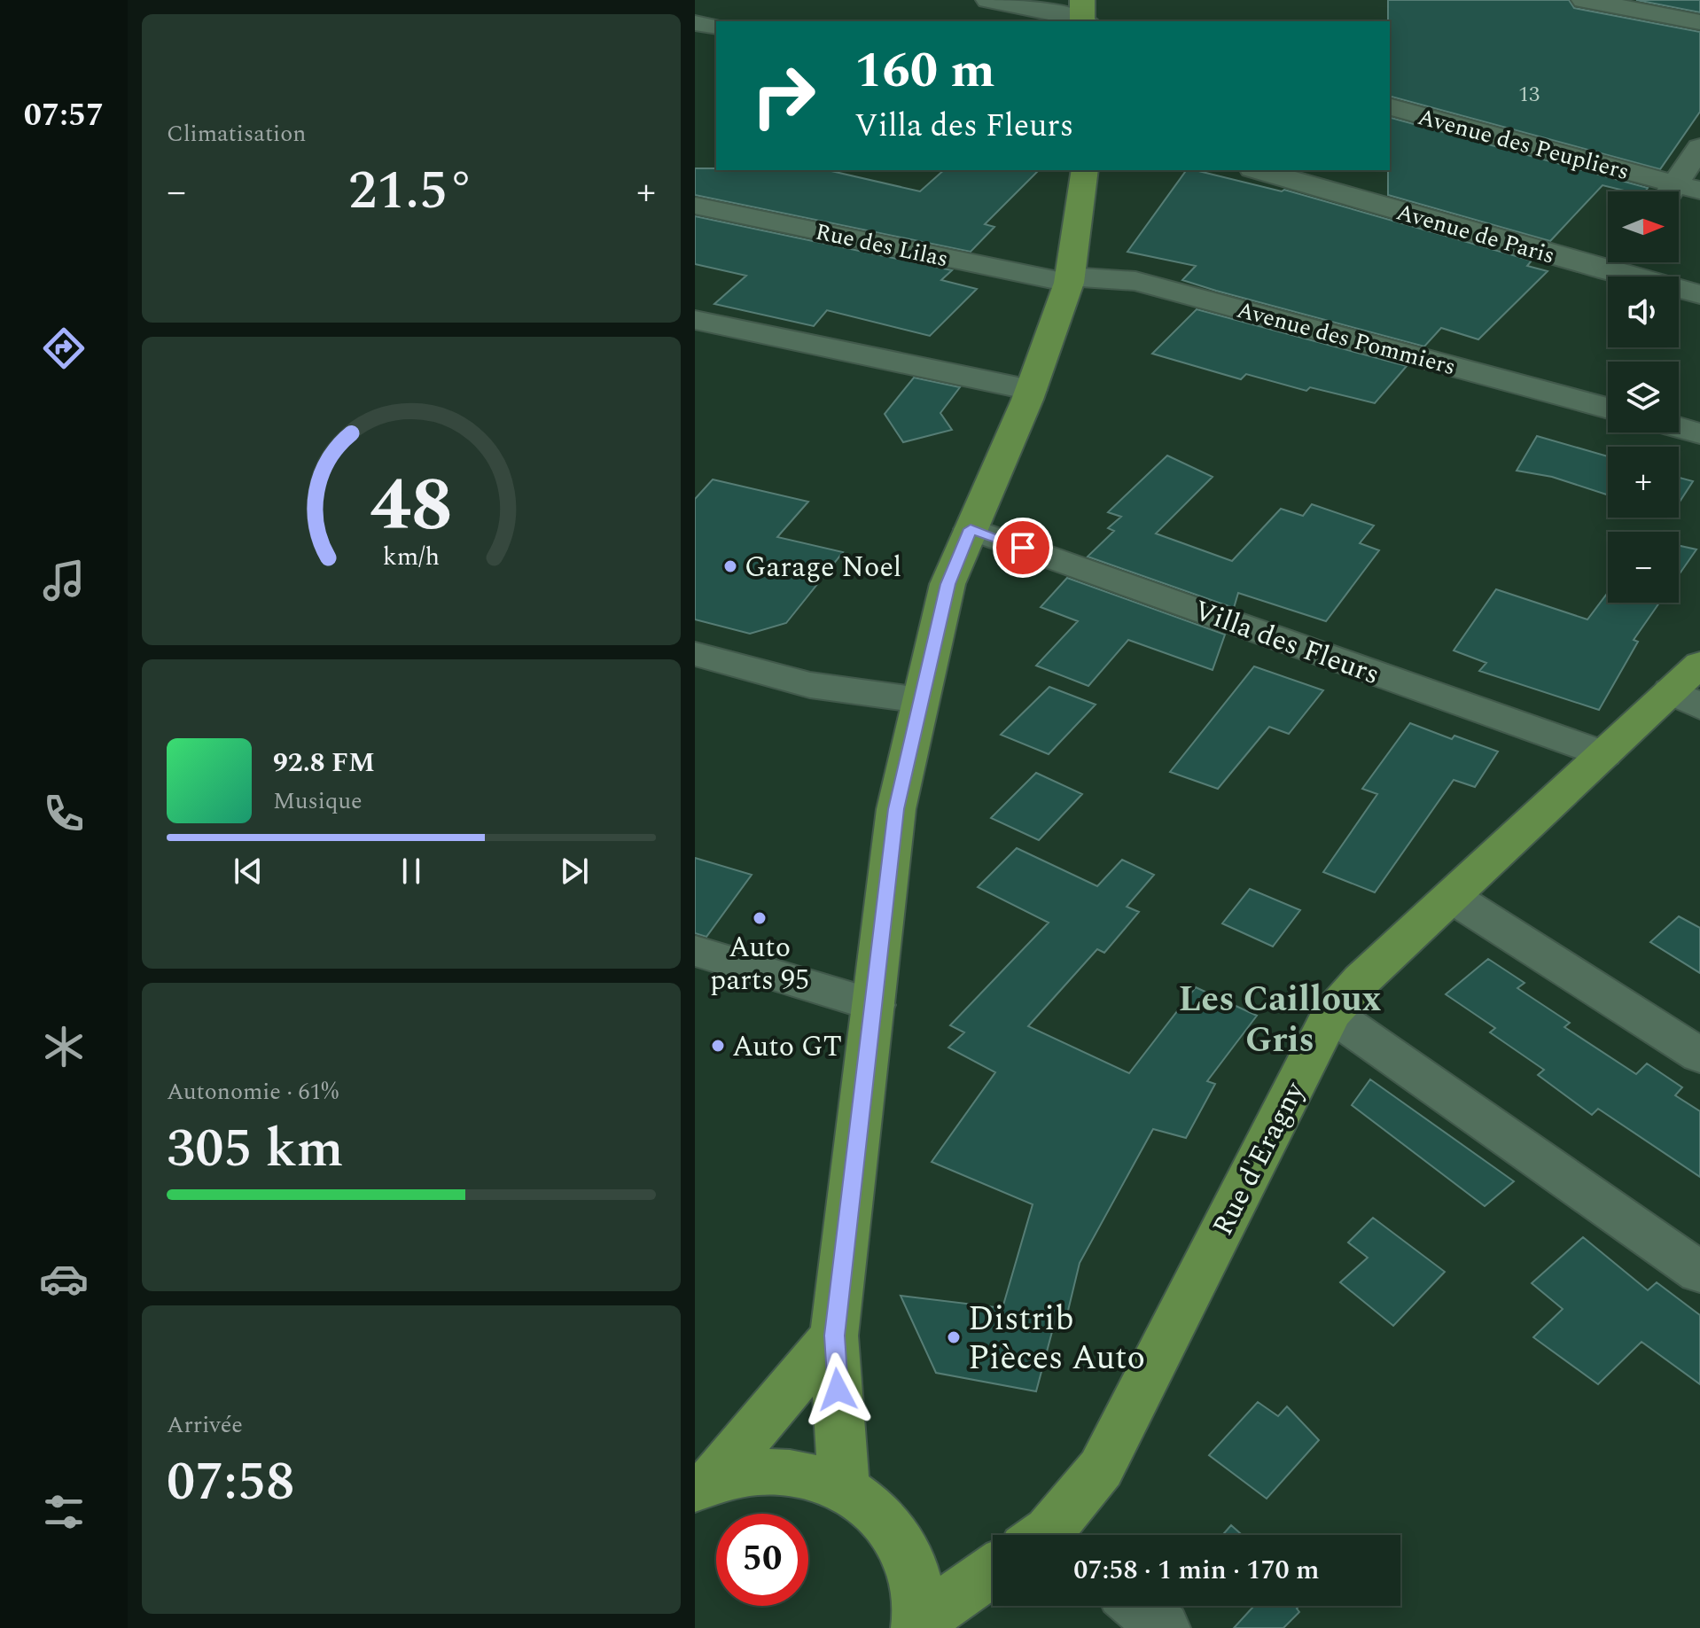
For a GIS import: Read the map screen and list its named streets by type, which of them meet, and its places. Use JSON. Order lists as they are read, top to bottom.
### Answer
{
  "streets": {
    "main road": ["Rue d'Eragny"],
    "street": [
      "Avenue des Peupliers",
      "Avenue de Paris",
      "Rue des Lilas",
      "Avenue des Pommiers",
      "Villa des Fleurs"
    ]
  },
  "crossings": [
    ["Rue des Lilas", "Avenue des Pommiers"],
    ["Villa des Fleurs", "Rue d'Eragny"]
  ],
  "districts": ["Les Cailloux Gris"],
  "places": [
    "Garage Noel",
    "Auto parts 95",
    "Auto GT",
    "Distrib Pièces Auto"
  ],
  "house_numbers": ["13"],
  "north": "right",
  "page": {
    "tabs": "07:57",
    "tile": [
      "Climatisation",
      ["Autonomie · 61%", "305 km"],
      ["Arrivée", "07:58"]
    ],
    "turn": ["160 m", "Villa des Fleurs"],
    "heat": ["−", "21.5°", "+"],
    "map_buttons": ["+", "−"],
    "song": ["92.8 FM", "Musique"],
    "limit": "50",
    "trip": "07:58 · 1 min · 170 m",
    "gauge": ["48", "km/h"]
  }
}
